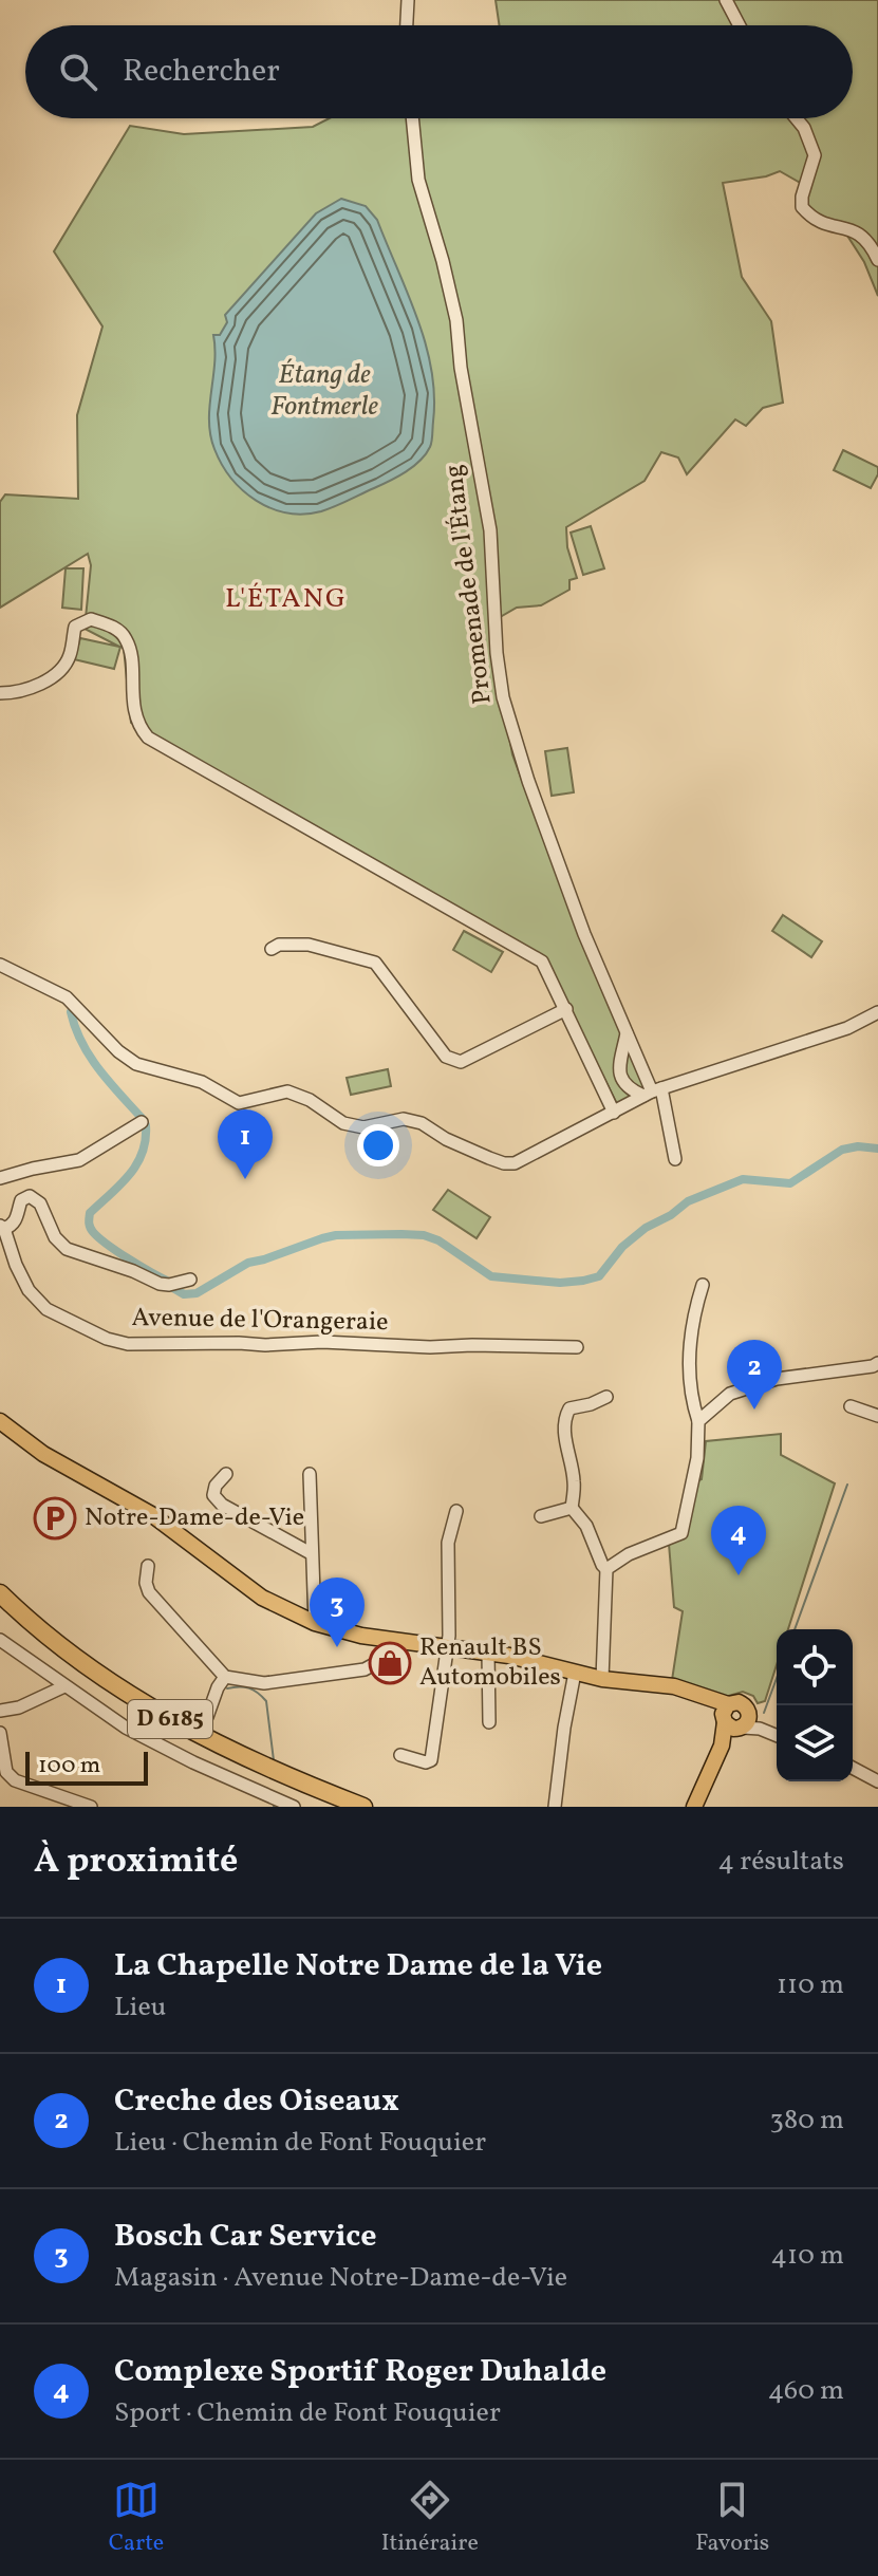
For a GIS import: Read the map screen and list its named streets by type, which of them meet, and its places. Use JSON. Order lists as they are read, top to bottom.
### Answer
{
  "streets": {
    "highway": ["D 6185"],
    "street": ["Promenade de l'Étang", "Avenue de l'Orangeraie"]
  },
  "districts": ["L'ÉTANG"],
  "water": ["Étang de Fontmerle"],
  "places": {
    "parking": ["Notre-Dame-de-Vie"],
    "shop": ["Renault BS Automobiles"]
  },
  "scale_bar": "100 m",
  "page": {
    "search": "Rechercher",
    "pins": [
      "1",
      "2",
      "4",
      "3"
    ],
    "scale": "100 m",
    "heading": ["À proximité", "4 résultats"],
    "list": [
      {
        "mark": "1",
        "name": "La Chapelle Notre Dame de la Vie",
        "note": "Lieu",
        "value": "110 m"
      },
      {
        "mark": "2",
        "name": "Creche des Oiseaux",
        "note": "Lieu · Chemin de Font Fouquier",
        "value": "380 m"
      },
      {
        "mark": "3",
        "name": "Bosch Car Service",
        "note": "Magasin · Avenue Notre-Dame-de-Vie",
        "value": "410 m"
      },
      {
        "mark": "4",
        "name": "Complexe Sportif Roger Duhalde",
        "note": "Sport · Chemin de Font Fouquier",
        "value": "460 m"
      }
    ],
    "nav": ["Carte", "Itinéraire", "Favoris"]
  }
}
